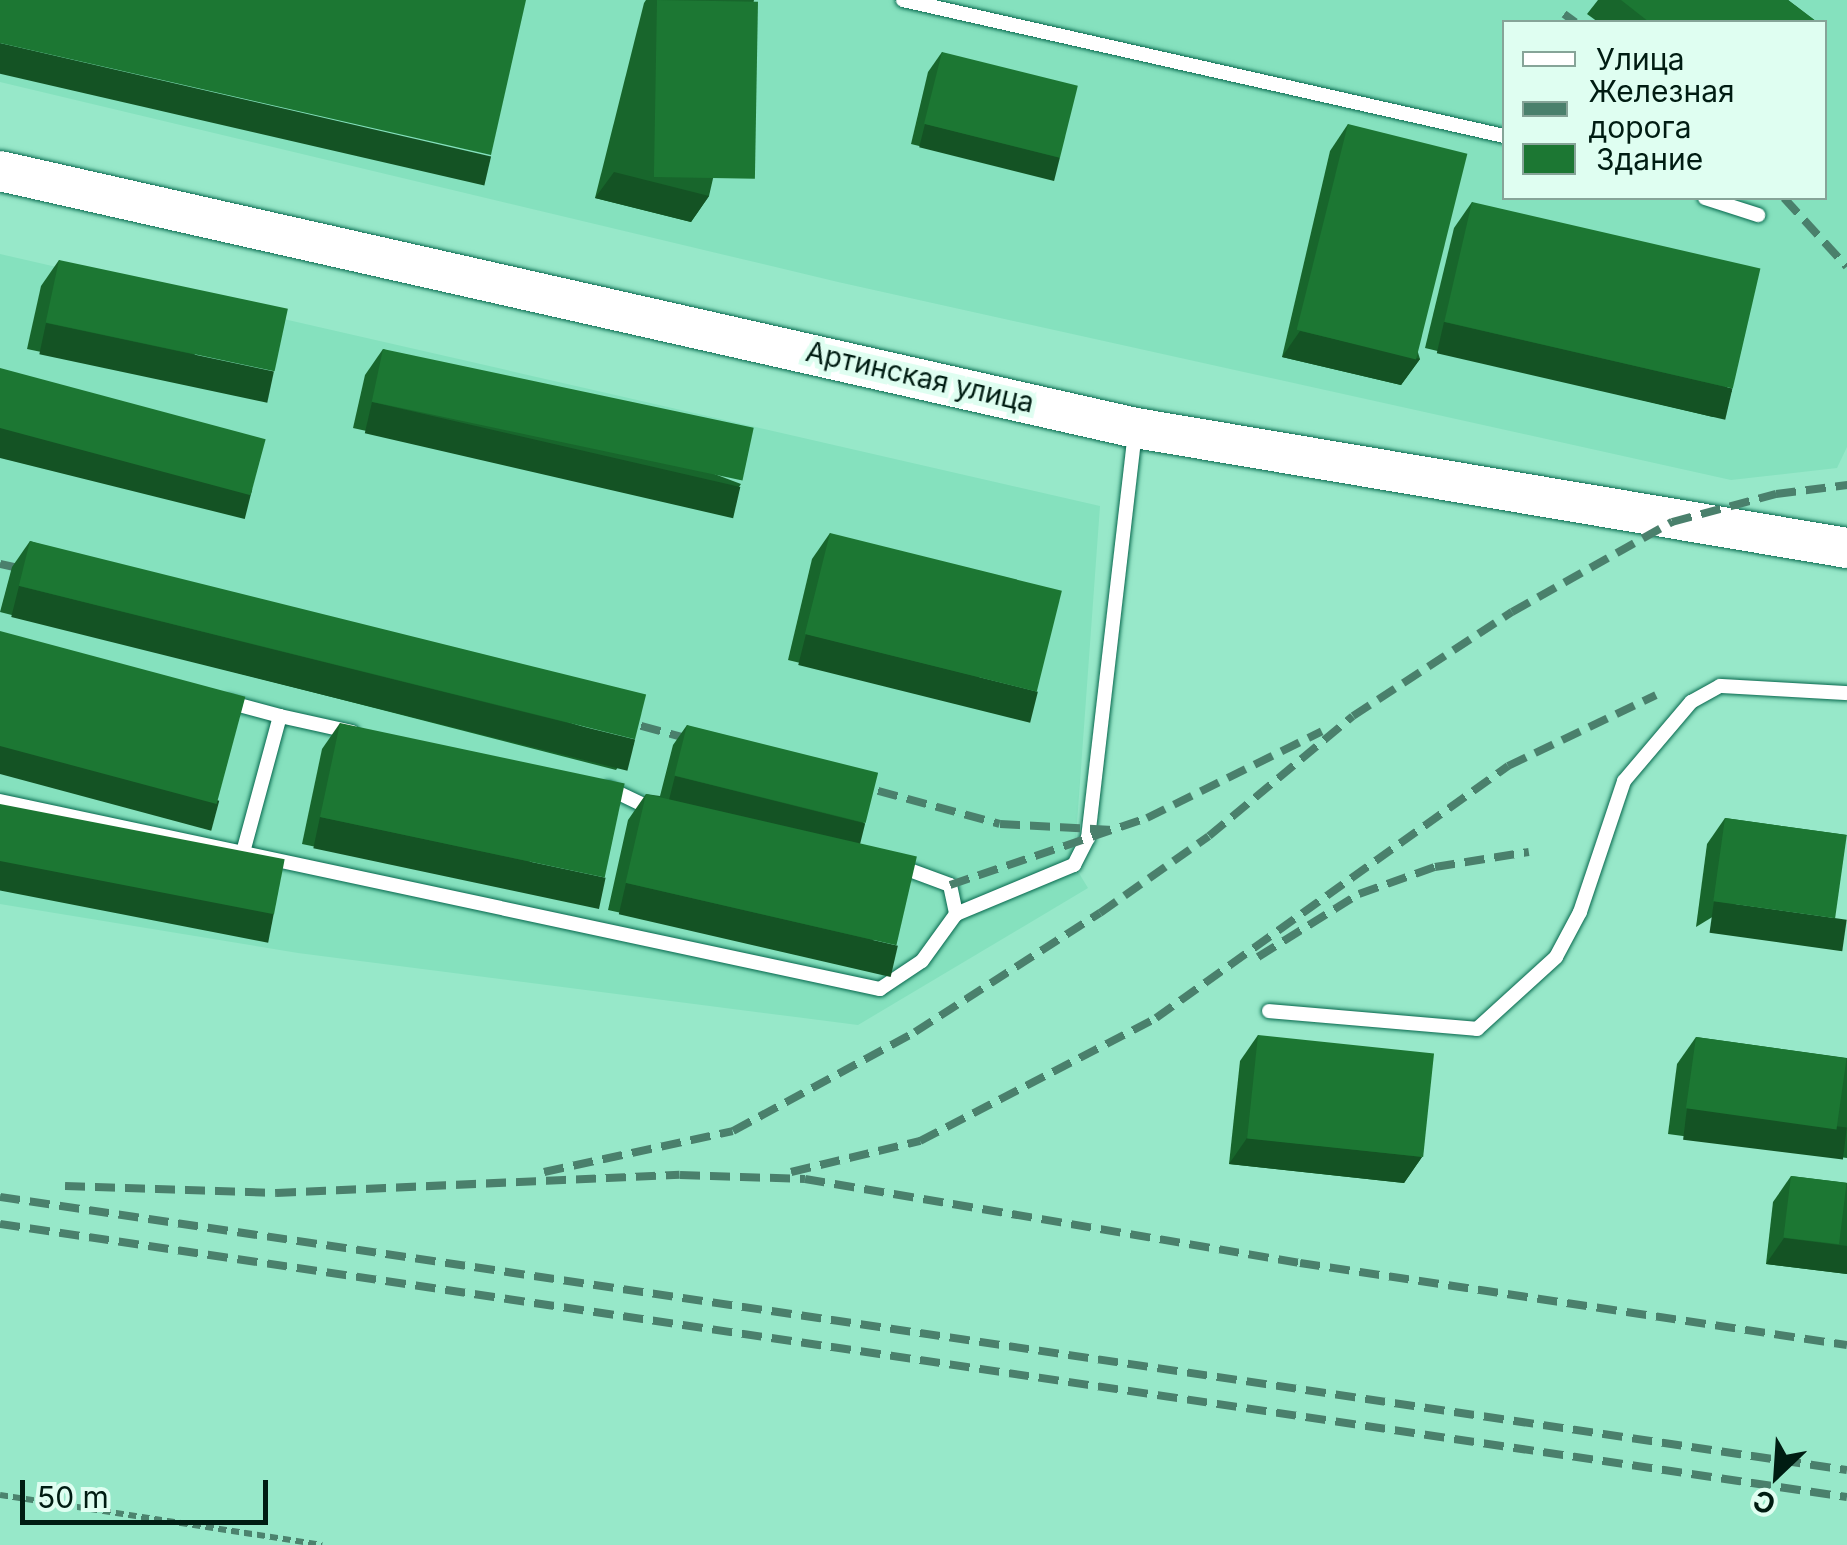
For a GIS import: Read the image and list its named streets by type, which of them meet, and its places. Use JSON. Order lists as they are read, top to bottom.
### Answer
{
  "streets": {
    "street": ["Артинская улица"]
  },
  "legend": ["Улица", "Железная дорога", "Здание"],
  "scale_bar": "50 m",
  "north": "bottom left"
}
